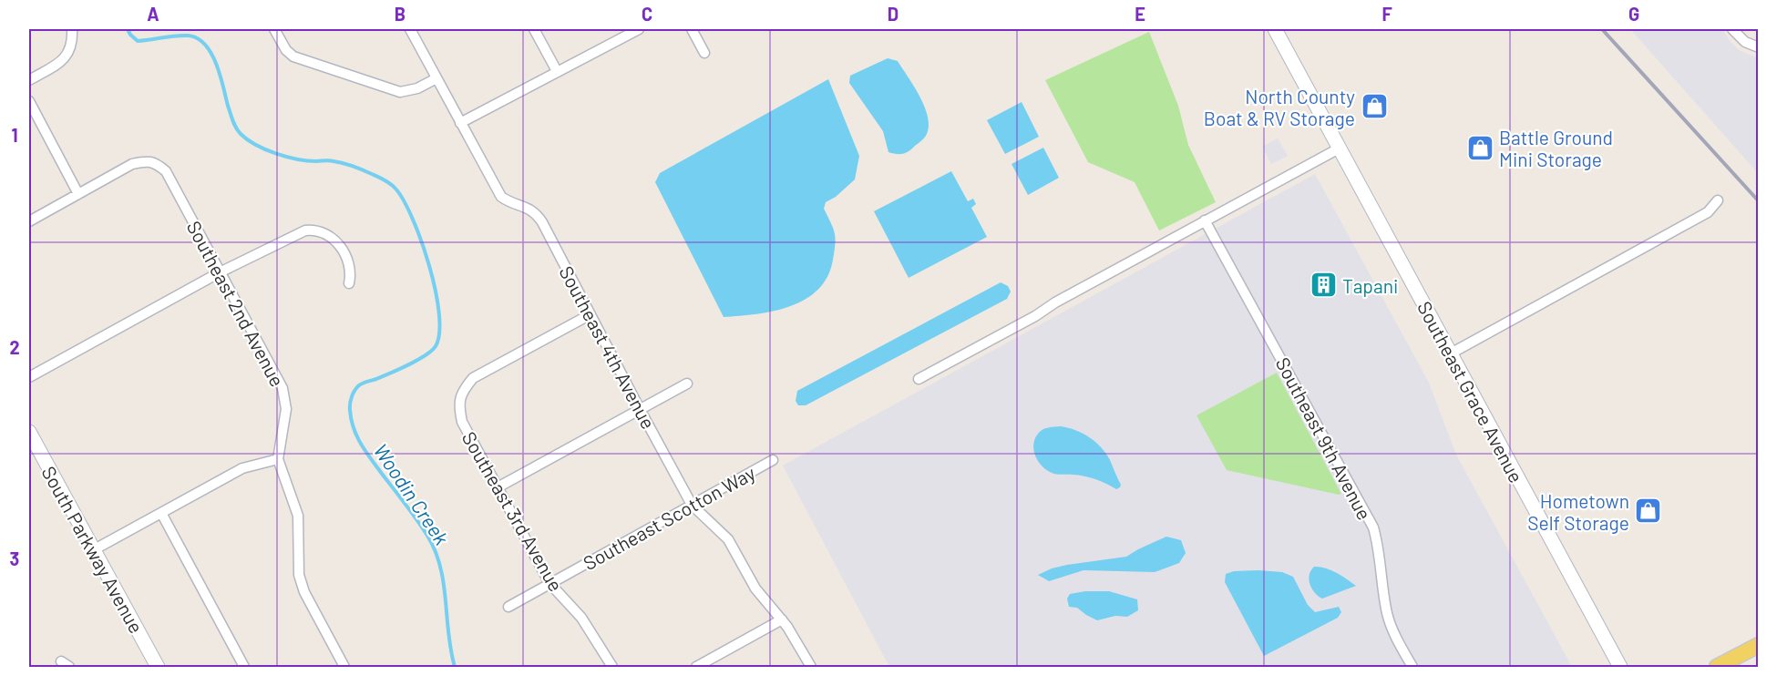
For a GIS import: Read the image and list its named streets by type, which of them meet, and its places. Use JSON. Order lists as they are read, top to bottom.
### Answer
{
  "streets": {
    "street": [
      "Southeast 2nd Avenue",
      "Southeast 4th Avenue",
      "Southeast Grace Avenue",
      "Southeast 9th Avenue",
      "Southeast 3rd Avenue",
      "Southeast Scotton Way",
      "South Parkway Avenue"
    ]
  },
  "crossings": [
    ["Southeast 4th Avenue", "Southeast 3rd Avenue"],
    ["Southeast 4th Avenue", "Southeast Scotton Way"],
    ["Southeast 3rd Avenue", "Southeast Scotton Way"]
  ],
  "water": ["Woodin Creek"],
  "places": {
    "shop": ["North County Boat & RV Storage", "Battle Ground Mini Storage", "Hometown Self Storage"],
    "building": ["Tapani"]
  },
  "grid": {
    "columns": [
      "A",
      "B",
      "C",
      "D",
      "E",
      "F",
      "G"
    ],
    "rows": ["1", "2", "3"]
  }
}
